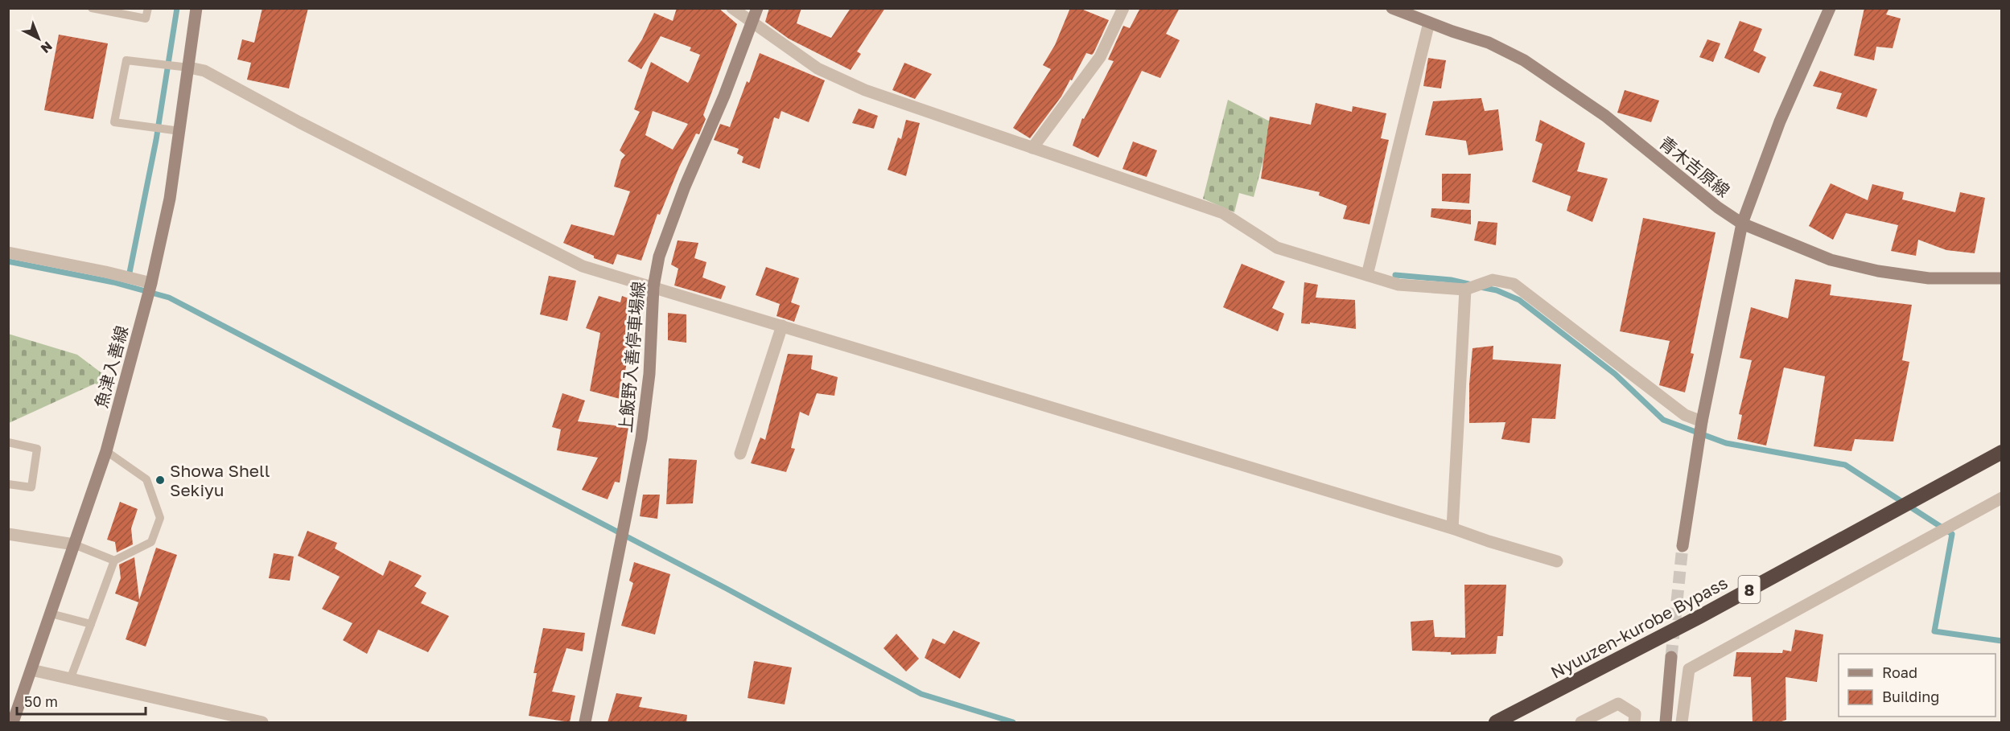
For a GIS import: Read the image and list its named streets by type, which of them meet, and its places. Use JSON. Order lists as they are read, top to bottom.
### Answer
{
  "streets": {
    "highway": ["8", "Nyuuzen-kurobe Bypass"],
    "main road": ["青木吉原線", "上飯野入善停車場線", "魚津入善線"]
  },
  "places": ["Showa Shell Sekiyu"],
  "legend": ["Road", "Building"],
  "scale_bar": "50 m",
  "north": "bottom right"
}
